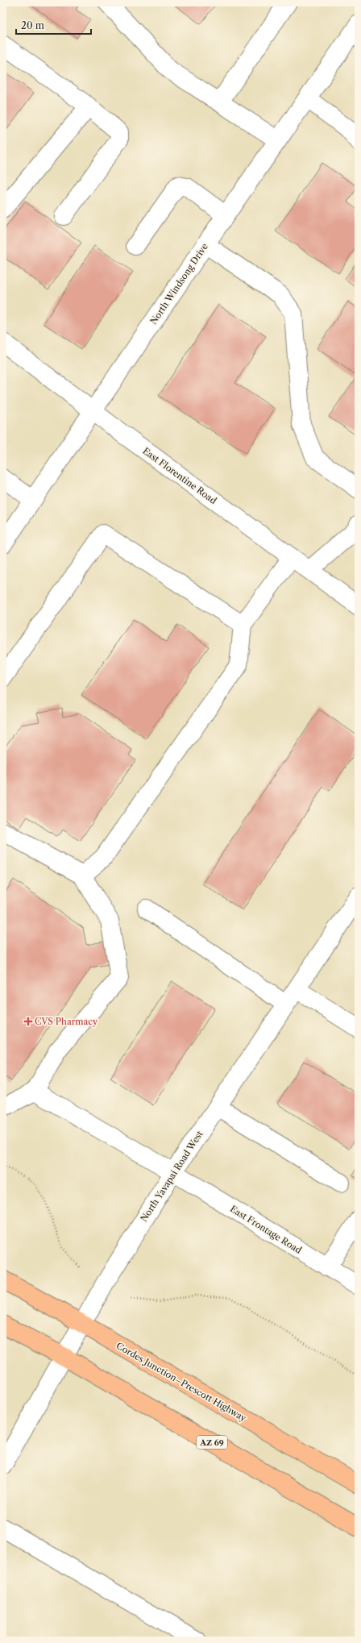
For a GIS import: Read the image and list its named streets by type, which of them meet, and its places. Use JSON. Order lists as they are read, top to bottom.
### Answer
{
  "streets": {
    "main road": ["Cordes Junction–Prescott Highway", "AZ 69"],
    "street": [
      "North Windsong Drive",
      "East Florentine Road",
      "North Yavapai Road West",
      "East Frontage Road"
    ]
  },
  "crossings": [
    ["North Windsong Drive", "East Florentine Road"],
    ["North Yavapai Road West", "East Frontage Road"],
    ["North Yavapai Road West", "Cordes Junction–Prescott Highway"],
    ["North Yavapai Road West", "AZ 69"]
  ],
  "places": {
    "health": ["CVS Pharmacy"]
  },
  "scale_bar": "20 m"
}
